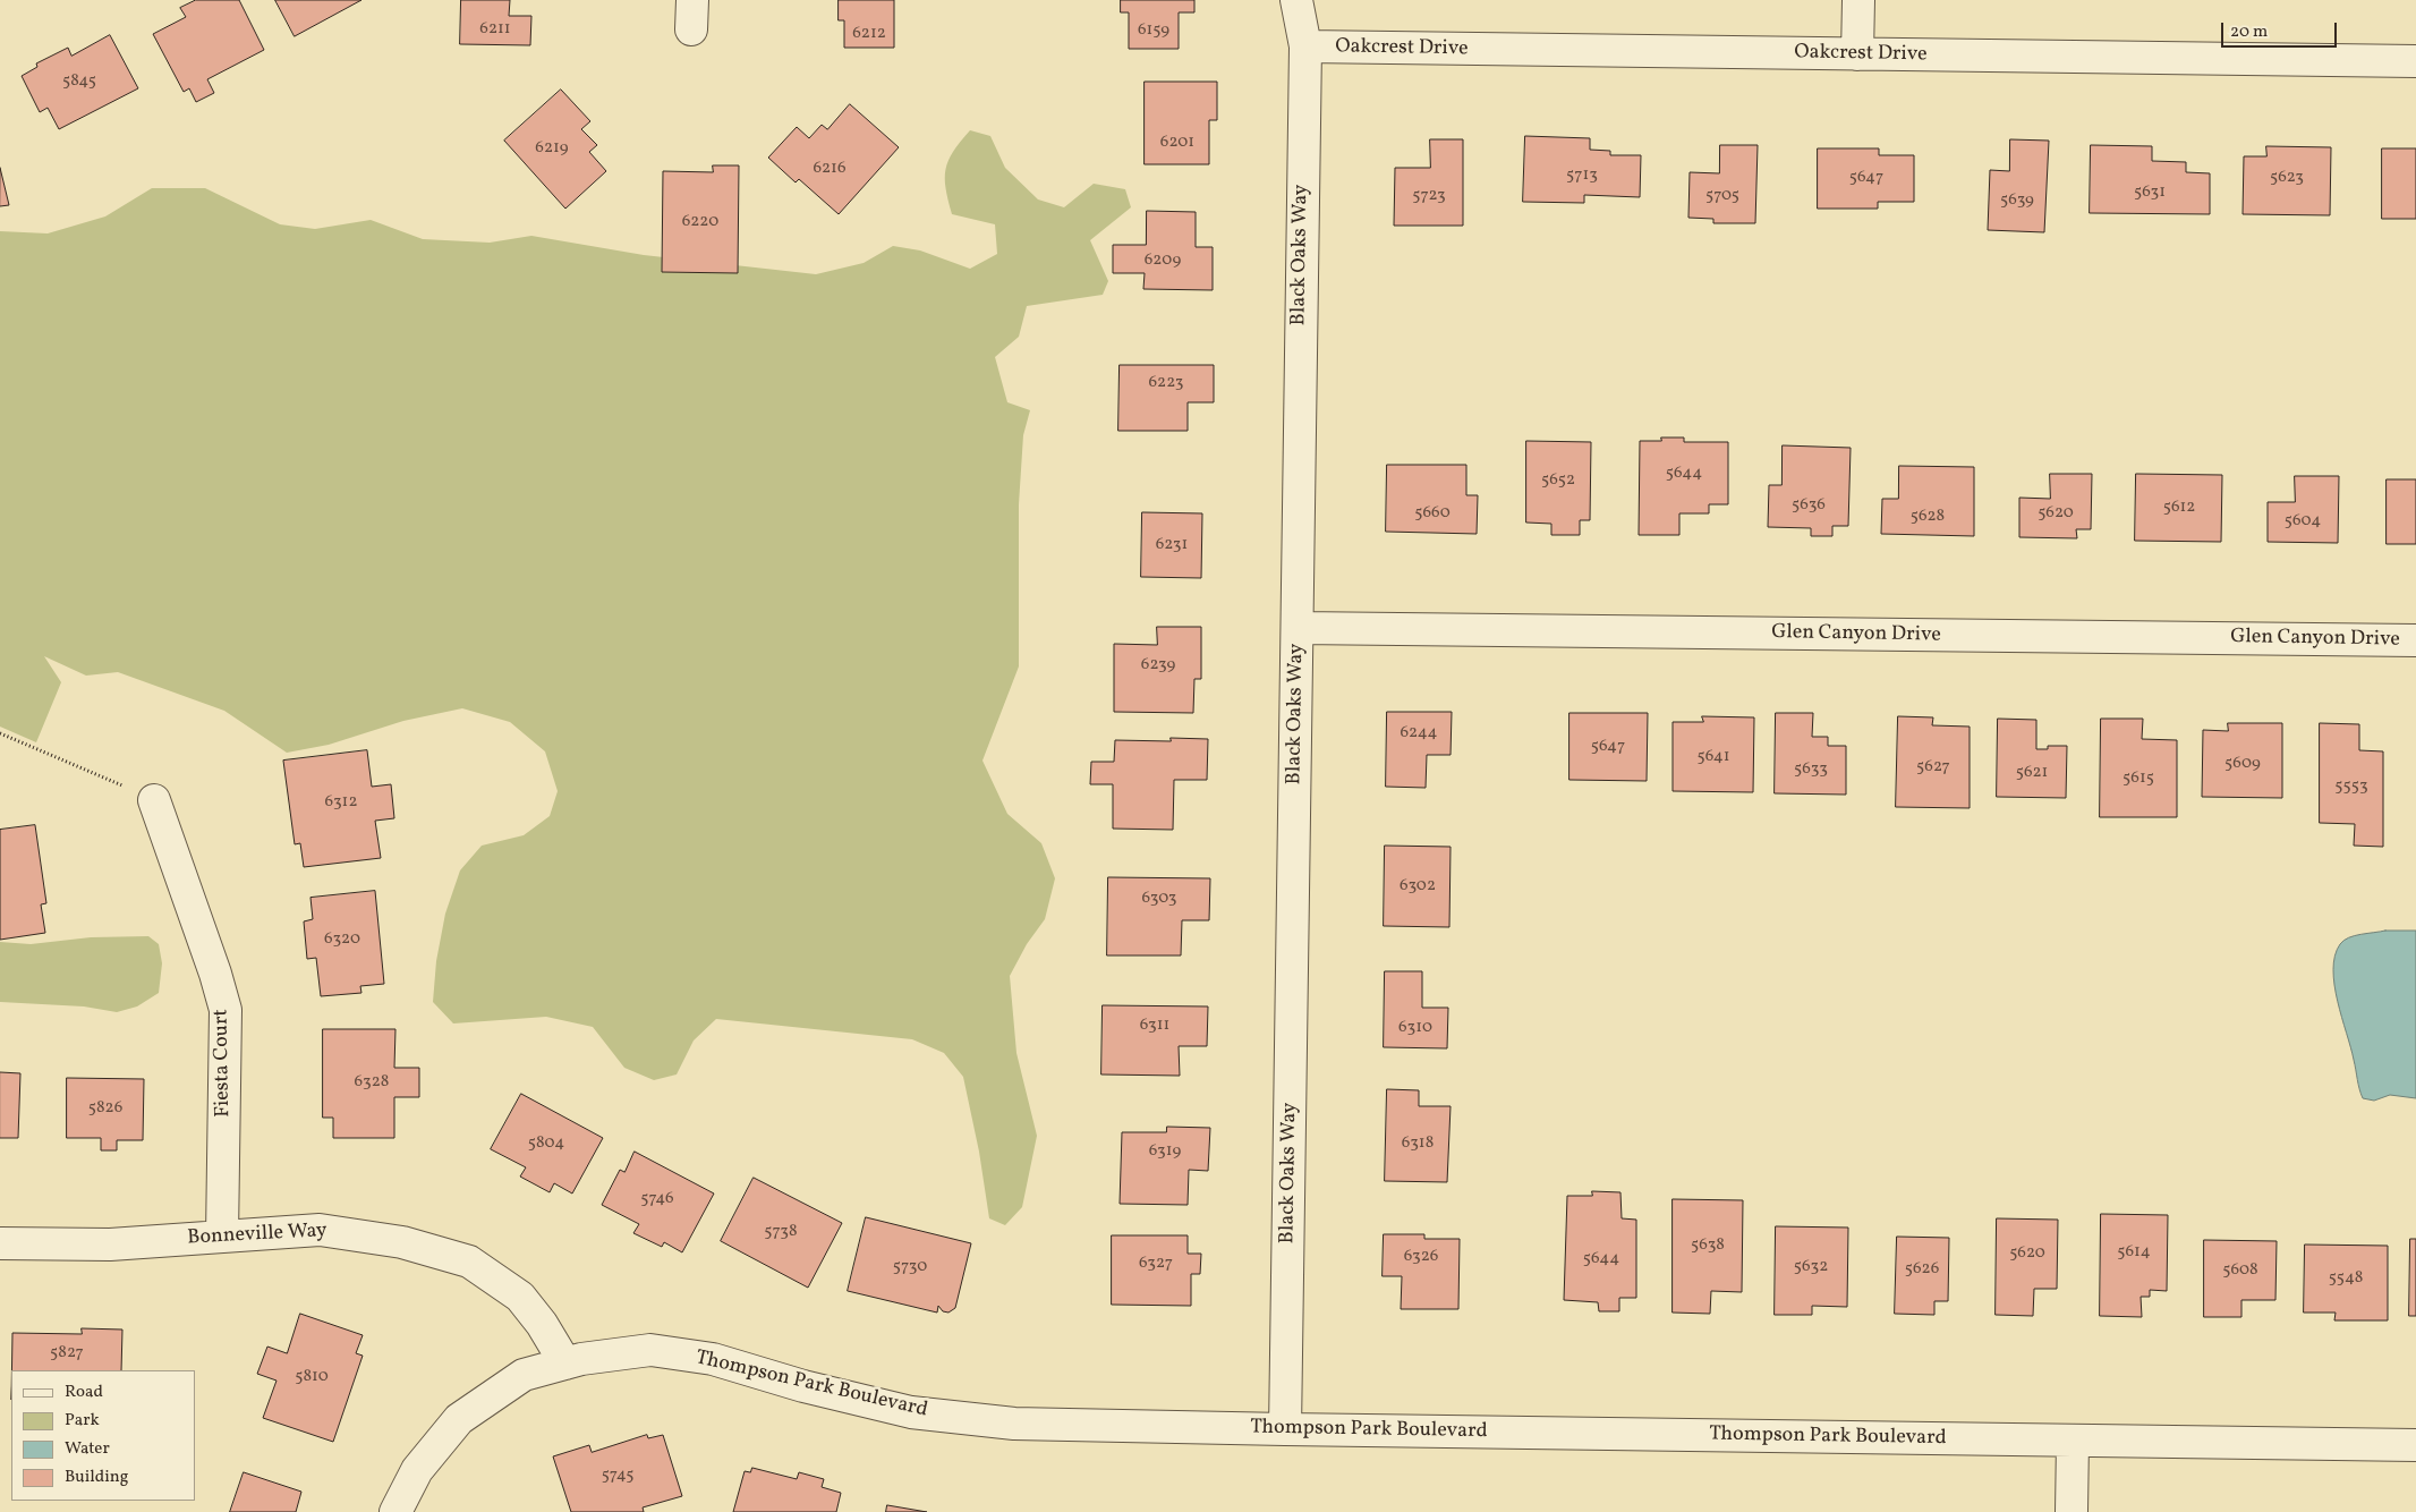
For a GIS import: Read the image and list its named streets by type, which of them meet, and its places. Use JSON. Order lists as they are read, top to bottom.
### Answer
{
  "streets": {
    "street": [
      "Oakcrest Drive",
      "Black Oaks Way",
      "Glen Canyon Drive",
      "Fiesta Court",
      "Bonneville Way",
      "Thompson Park Boulevard"
    ]
  },
  "crossings": [
    ["Oakcrest Drive", "Black Oaks Way"],
    ["Black Oaks Way", "Glen Canyon Drive"],
    ["Black Oaks Way", "Thompson Park Boulevard"],
    ["Fiesta Court", "Bonneville Way"],
    ["Bonneville Way", "Thompson Park Boulevard"]
  ],
  "house_numbers": [
    "6211",
    "6159",
    "6212",
    "5845",
    "6201",
    "6219",
    "6216",
    "5713",
    "5647",
    "5623",
    "5631",
    "5723",
    "5705",
    "5639",
    "6220",
    "6209",
    "6223",
    "5644",
    "5652",
    "5636",
    "5612",
    "5660",
    "5620",
    "5628",
    "5604",
    "6231",
    "6239",
    "6244",
    "5647",
    "5641",
    "5609",
    "5627",
    "5633",
    "5621",
    "5615",
    "5553",
    "6312",
    "6302",
    "6303",
    "6320",
    "6311",
    "6310",
    "6328",
    "5826",
    "5804",
    "6318",
    "6319",
    "5746",
    "5738",
    "5638",
    "5614",
    "5620",
    "6326",
    "5644",
    "6327",
    "5730",
    "5632",
    "5626",
    "5608",
    "5548",
    "5827",
    "5810",
    "5745"
  ],
  "legend": [
    "Road",
    "Park",
    "Water",
    "Building"
  ],
  "scale_bar": "20 m"
}
